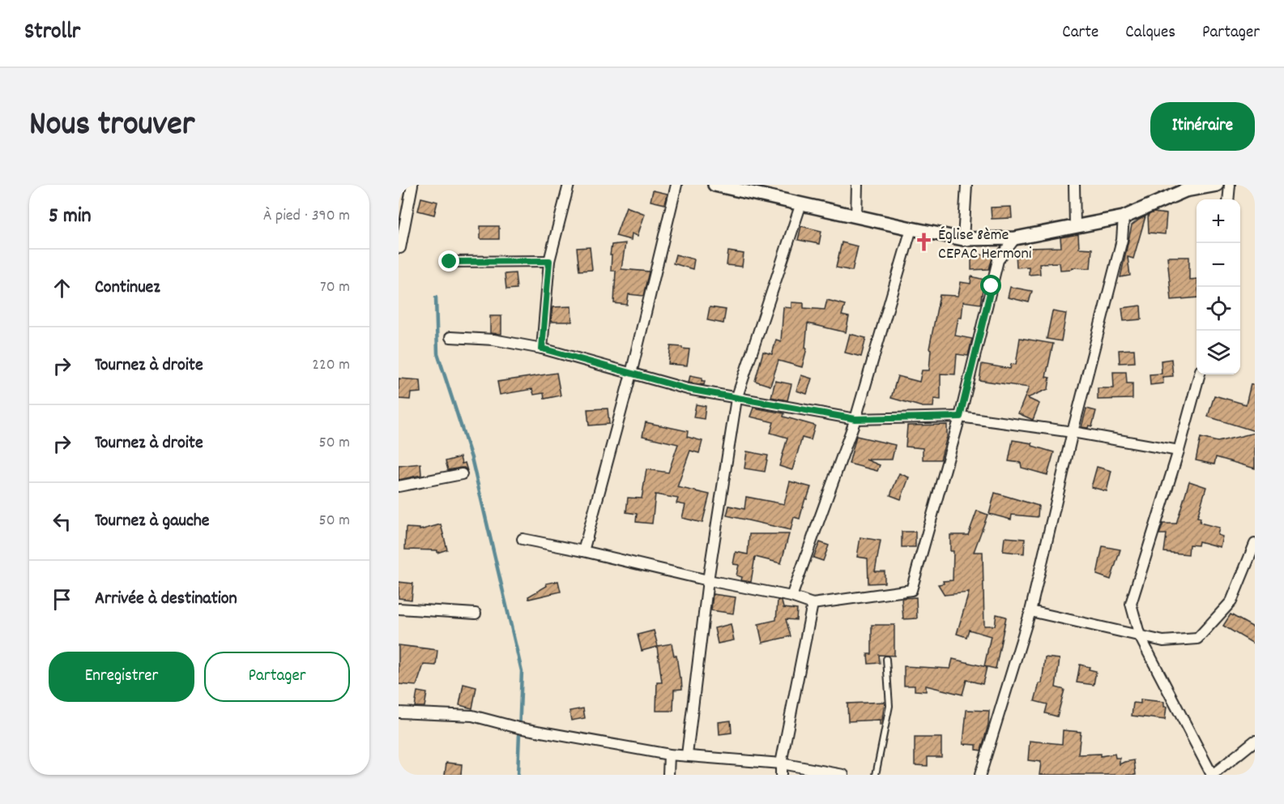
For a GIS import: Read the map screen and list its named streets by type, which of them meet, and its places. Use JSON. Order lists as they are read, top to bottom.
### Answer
{
  "places": {
    "church": ["Église 8ème CEPAC Hermoni"]
  },
  "page": {
    "header": "Strollr",
    "nav": ["Carte", "Calques", "Partager"],
    "title": "Nous trouver",
    "buttons": [
      "Itinéraire",
      ["Enregistrer", "Partager"]
    ],
    "heading": ["5 min", "À pied · 390 m"],
    "map_buttons": ["+", "−"],
    "list": [
      ["Continuez", "70 m"],
      ["Tournez à droite", "220 m"],
      ["Tournez à droite", "50 m"],
      ["Tournez à gauche", "50 m"],
      "Arrivée à destination"
    ]
  }
}
